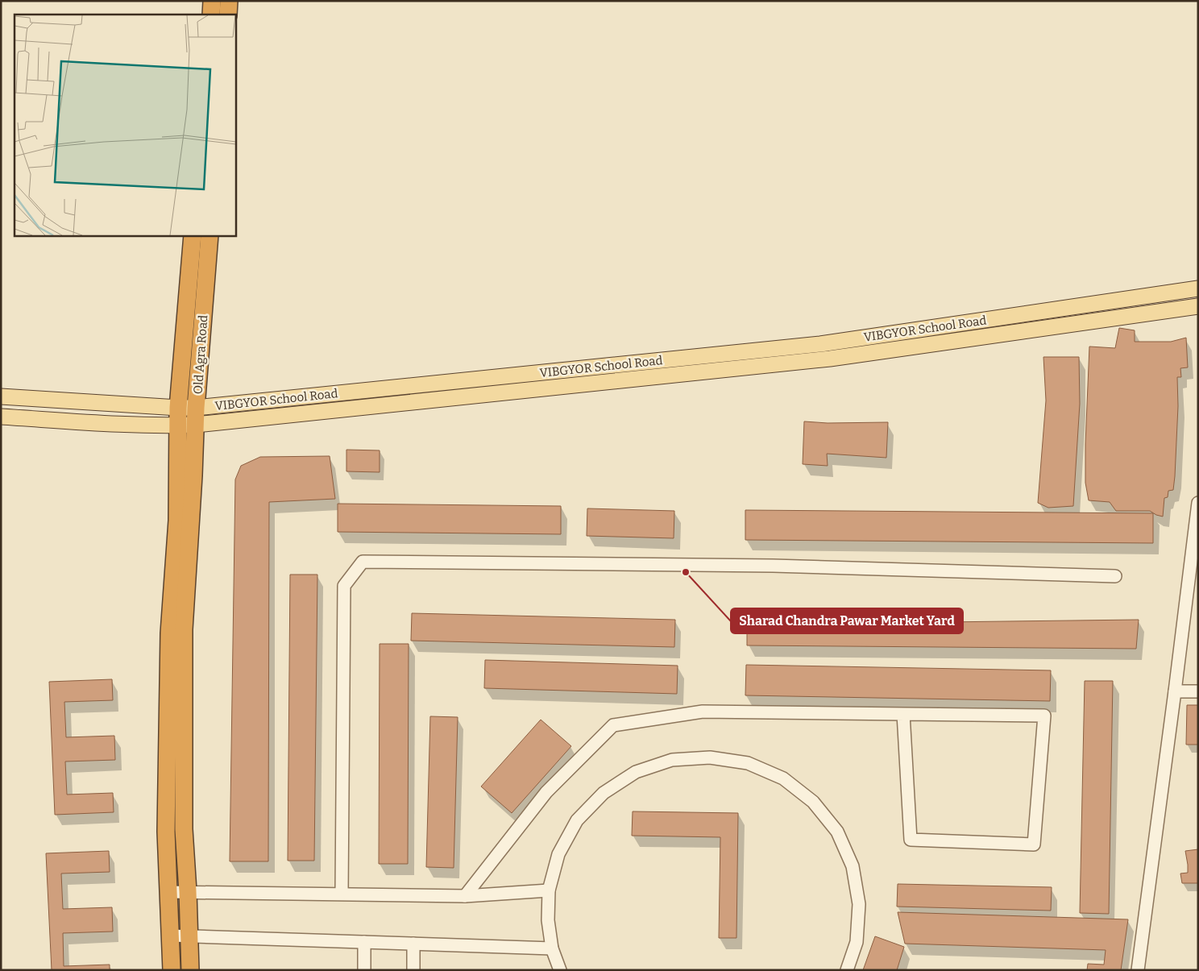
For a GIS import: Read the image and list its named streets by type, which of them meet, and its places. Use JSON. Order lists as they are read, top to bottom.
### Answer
{
  "streets": {
    "highway": ["Old Agra Road"],
    "main road": ["VIBGYOR School Road"]
  },
  "crossings": [
    ["VIBGYOR School Road", "Old Agra Road"]
  ],
  "places": ["Sharad Chandra Pawar Market Yard"]
}
